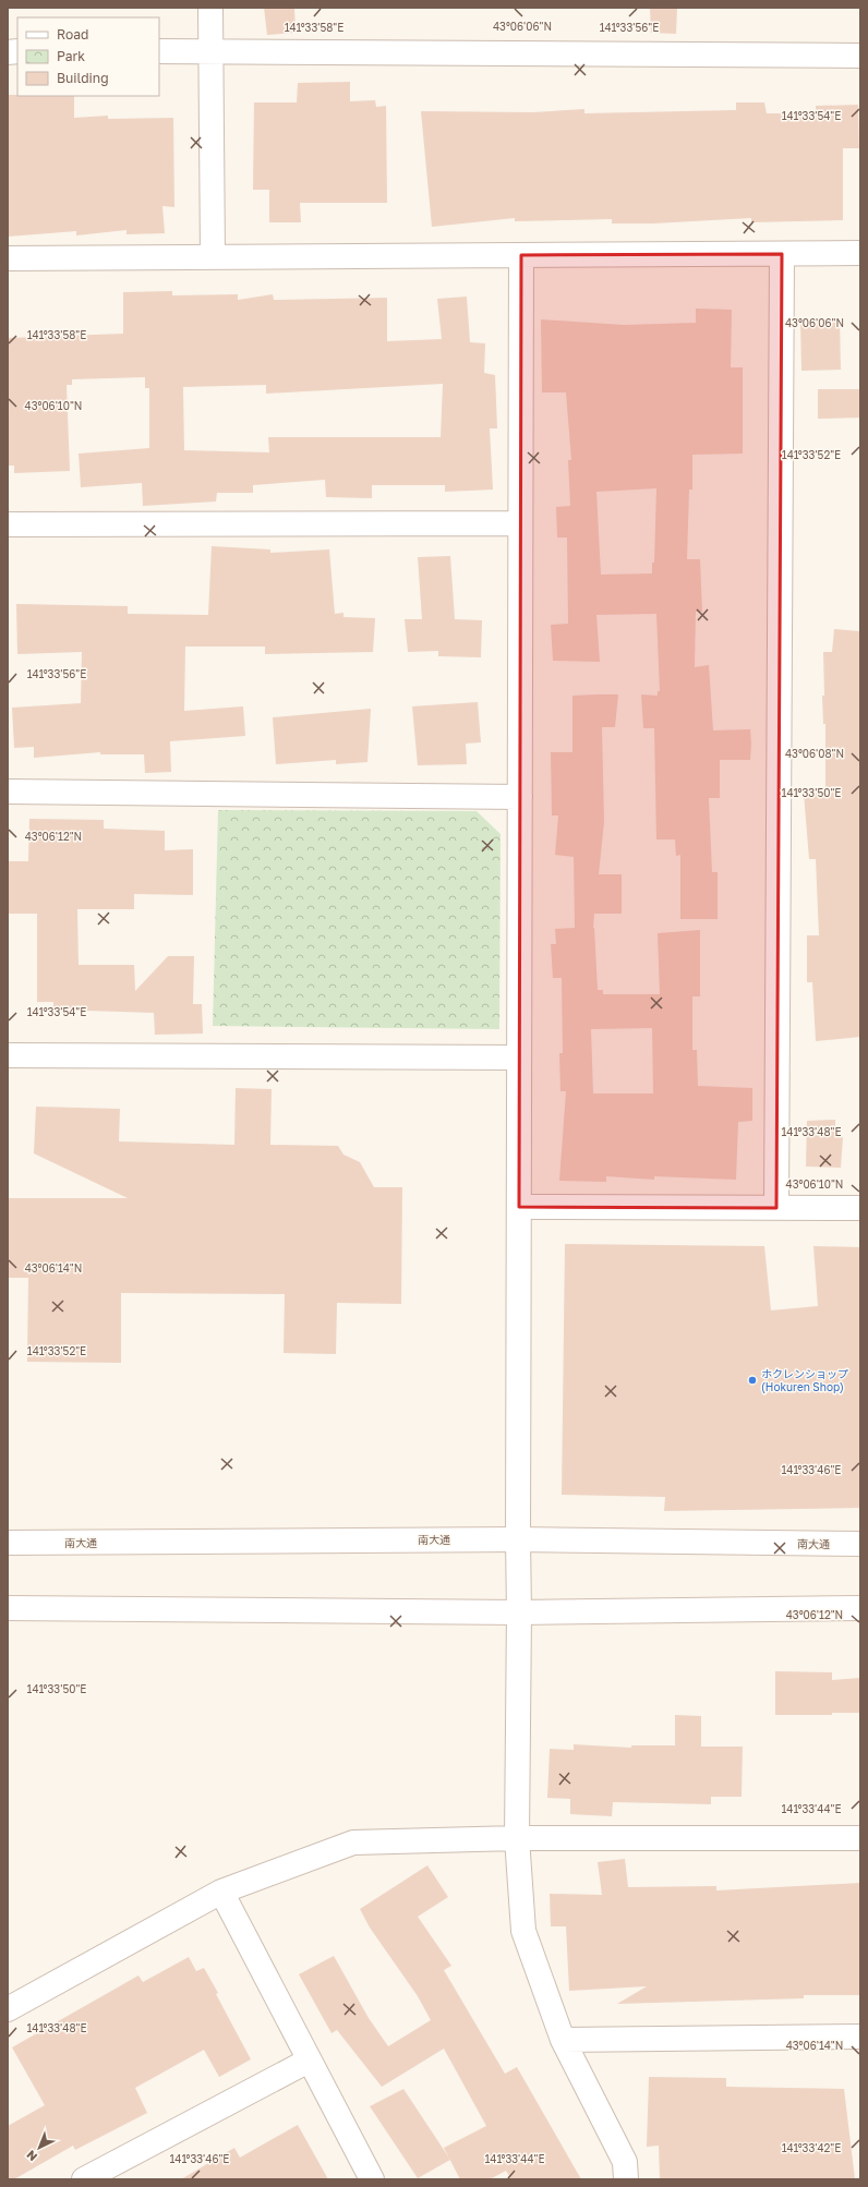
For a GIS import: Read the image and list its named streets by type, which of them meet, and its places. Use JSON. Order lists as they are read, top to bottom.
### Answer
{
  "streets": {
    "street": ["南大通"]
  },
  "places": ["ホクレンショップ (Hokuren Shop)"],
  "legend": ["Road", "Park", "Building"],
  "north": "bottom left",
  "coordinates": [
    "43°06'06\"N",
    "141°33'58\"E",
    "141°33'56\"E",
    "141°33'54\"E",
    "43°06'10\"N",
    "141°33'52\"E",
    "43°06'08\"N",
    "141°33'50\"E",
    "43°06'12\"N",
    "141°33'48\"E",
    "43°06'14\"N",
    "141°33'46\"E",
    "141°33'44\"E",
    "141°33'42\"E"
  ]
}
